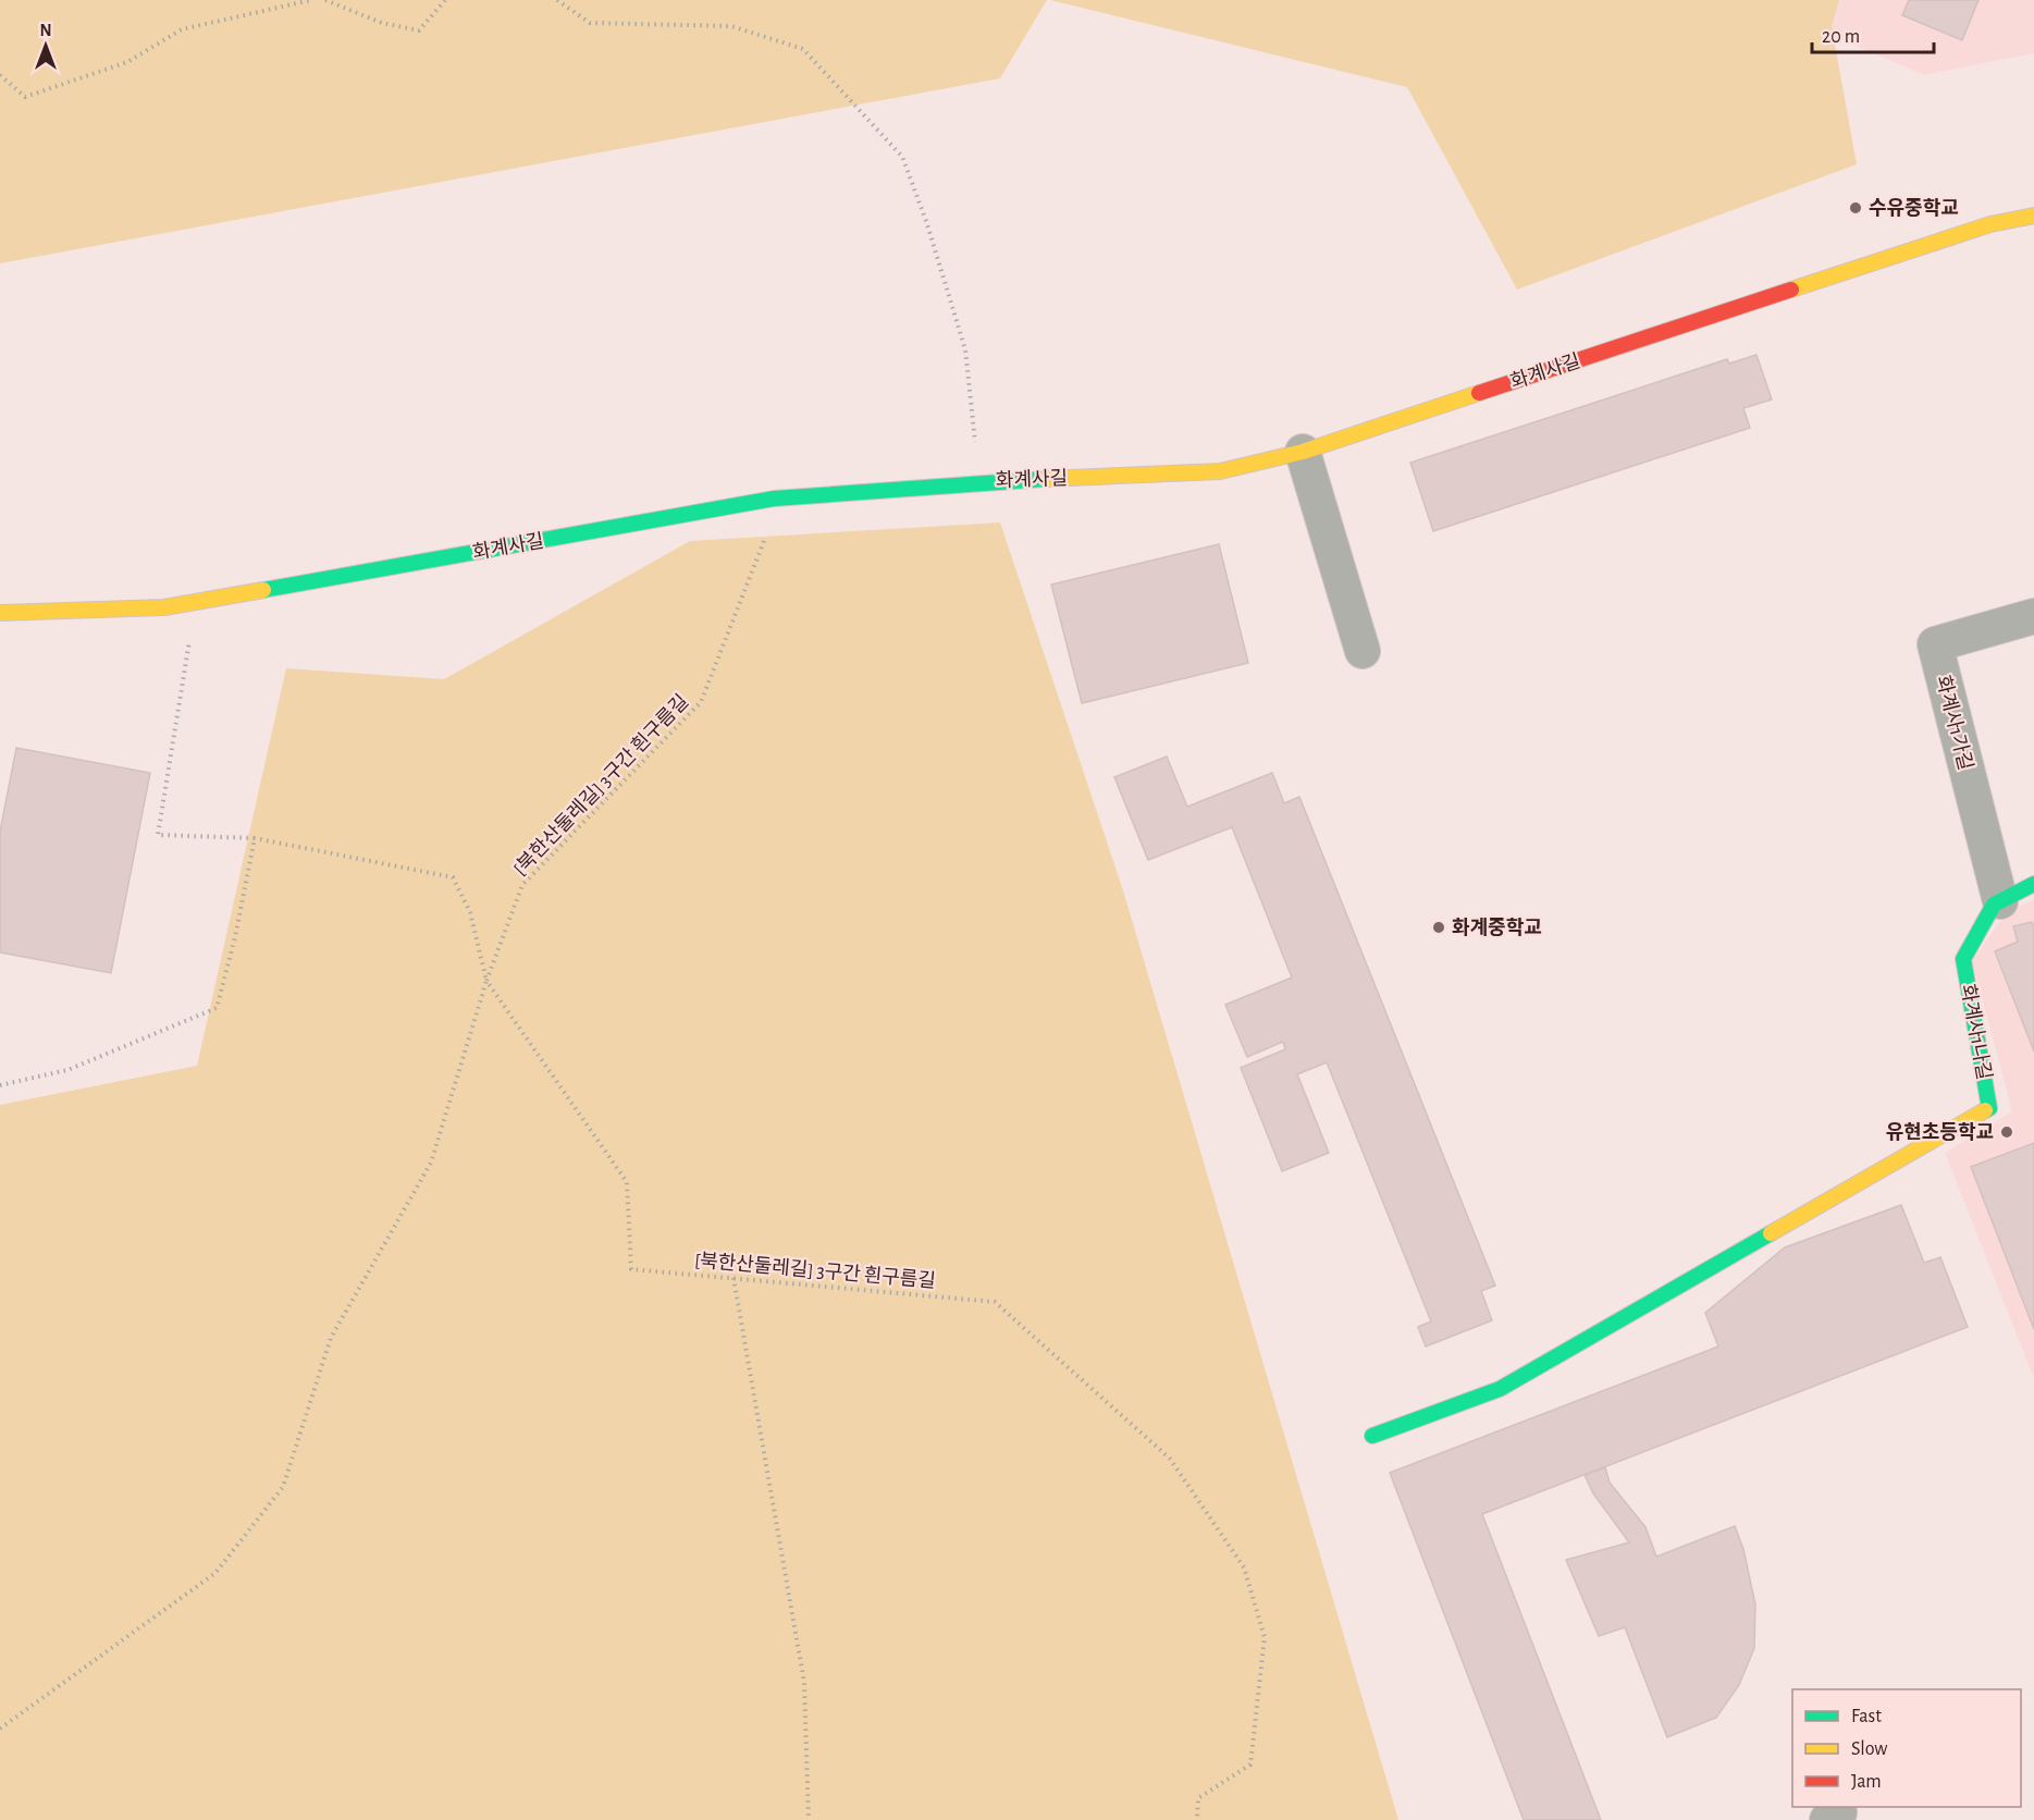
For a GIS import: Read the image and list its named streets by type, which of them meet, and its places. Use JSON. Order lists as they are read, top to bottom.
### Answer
{
  "streets": {
    "street": ["화계사길", "화계사1가길", "화계사1나길"],
    "path": ["[북한산둘레길] 3구간 흰구름길"]
  },
  "crossings": [
    ["화계사1가길", "화계사1나길"]
  ],
  "places": ["수유중학교", "화계중학교", "유현초등학교"],
  "legend": ["Fast", "Slow", "Jam"],
  "scale_bar": "20 m",
  "north": "top"
}
